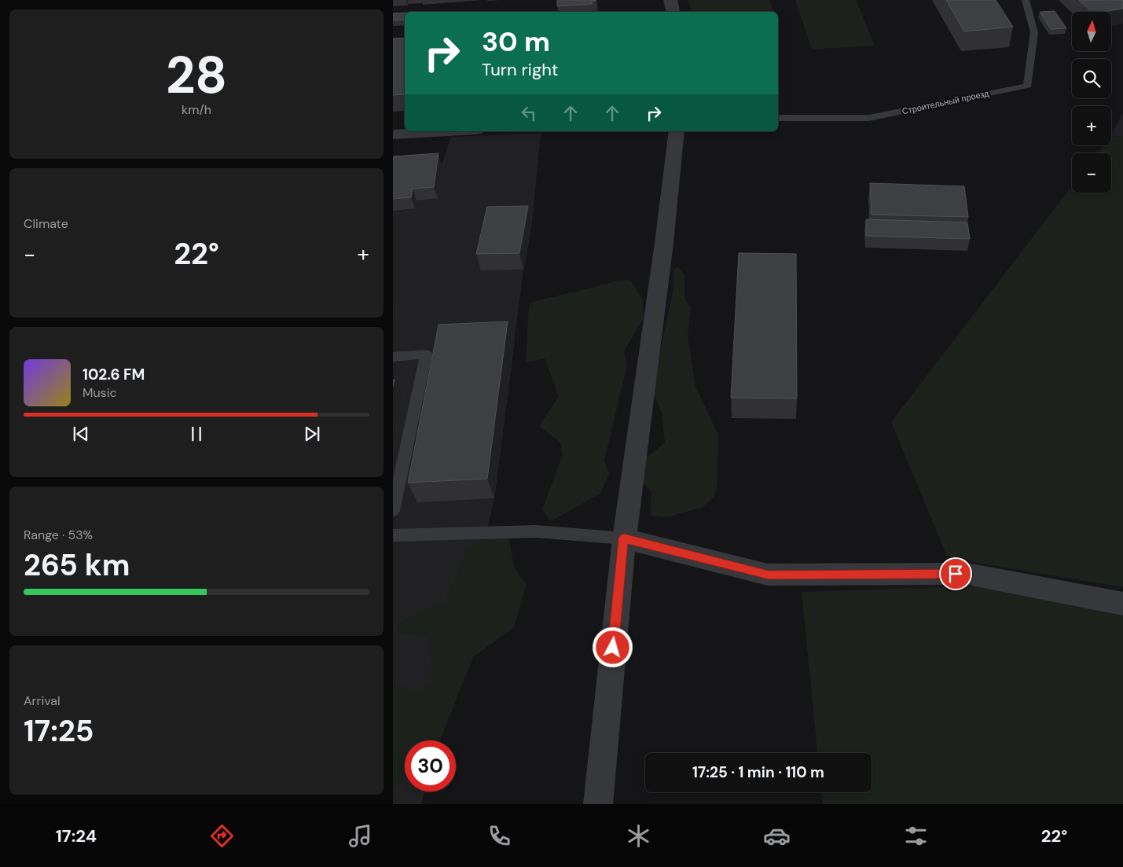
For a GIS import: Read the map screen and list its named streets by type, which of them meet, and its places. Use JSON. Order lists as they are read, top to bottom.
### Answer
{
  "streets": {
    "lane": ["Строительный проезд"]
  },
  "north": "top",
  "page": {
    "tile": [
      ["28", "km/h"],
      "Climate",
      ["Range · 53%", "265 km"],
      ["Arrival", "17:25"]
    ],
    "map_buttons": ["+", "−"],
    "turn": ["30 m", "Turn right"],
    "heat": ["−", "22°", "+"],
    "song": ["102.6 FM", "Music"],
    "limit": "30",
    "trip": "17:25 · 1 min · 110 m",
    "tabs": ["17:24", "22°"]
  }
}
